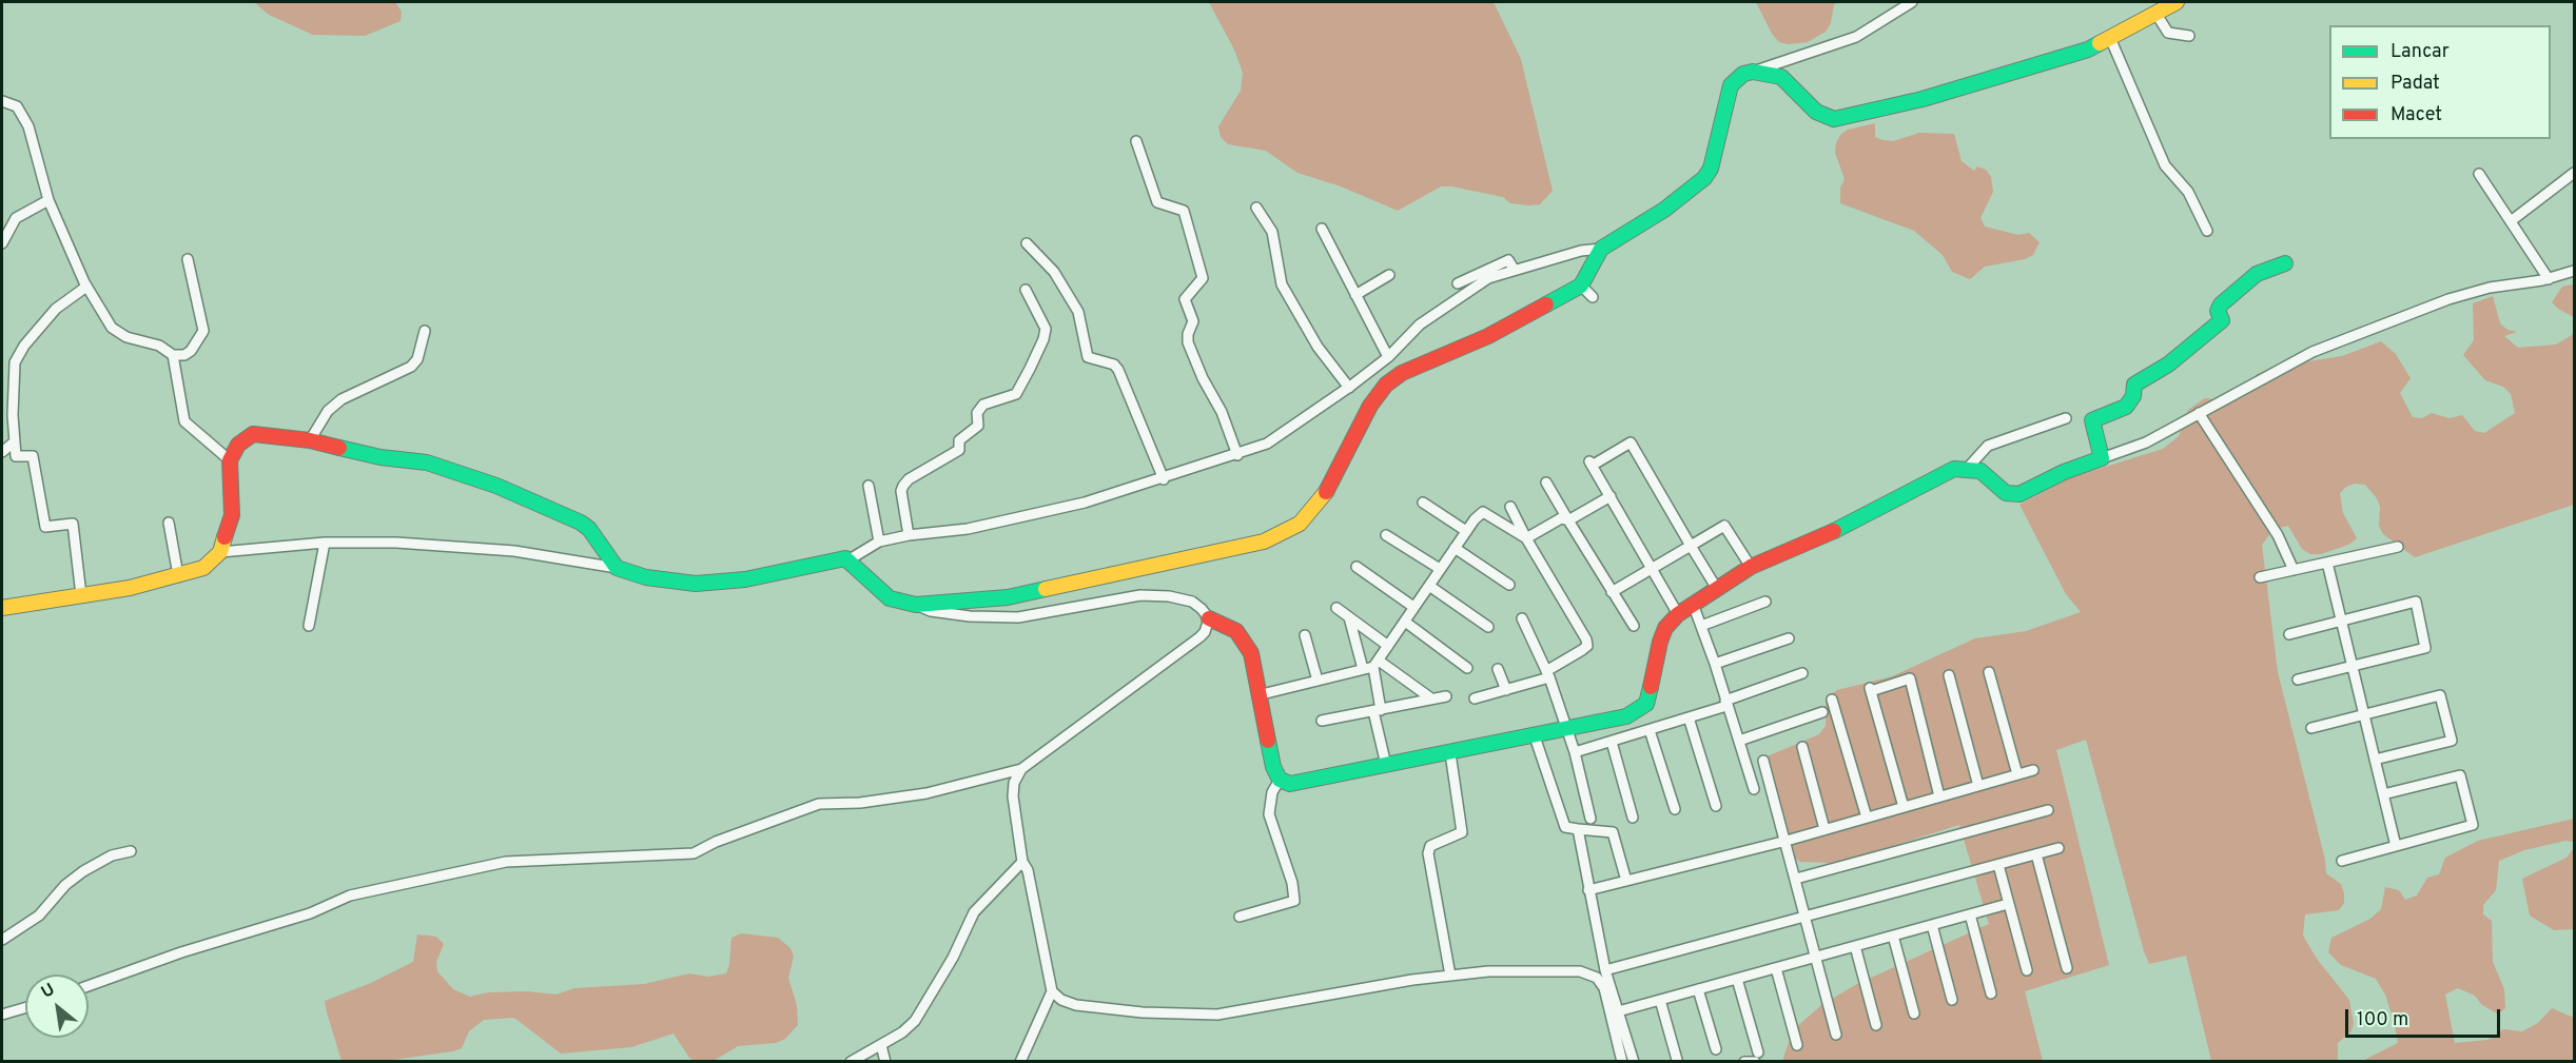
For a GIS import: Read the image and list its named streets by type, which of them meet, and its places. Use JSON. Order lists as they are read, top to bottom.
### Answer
{
  "legend": ["Lancar", "Padat", "Macet"],
  "scale_bar": "100 m",
  "north": "top left"
}
